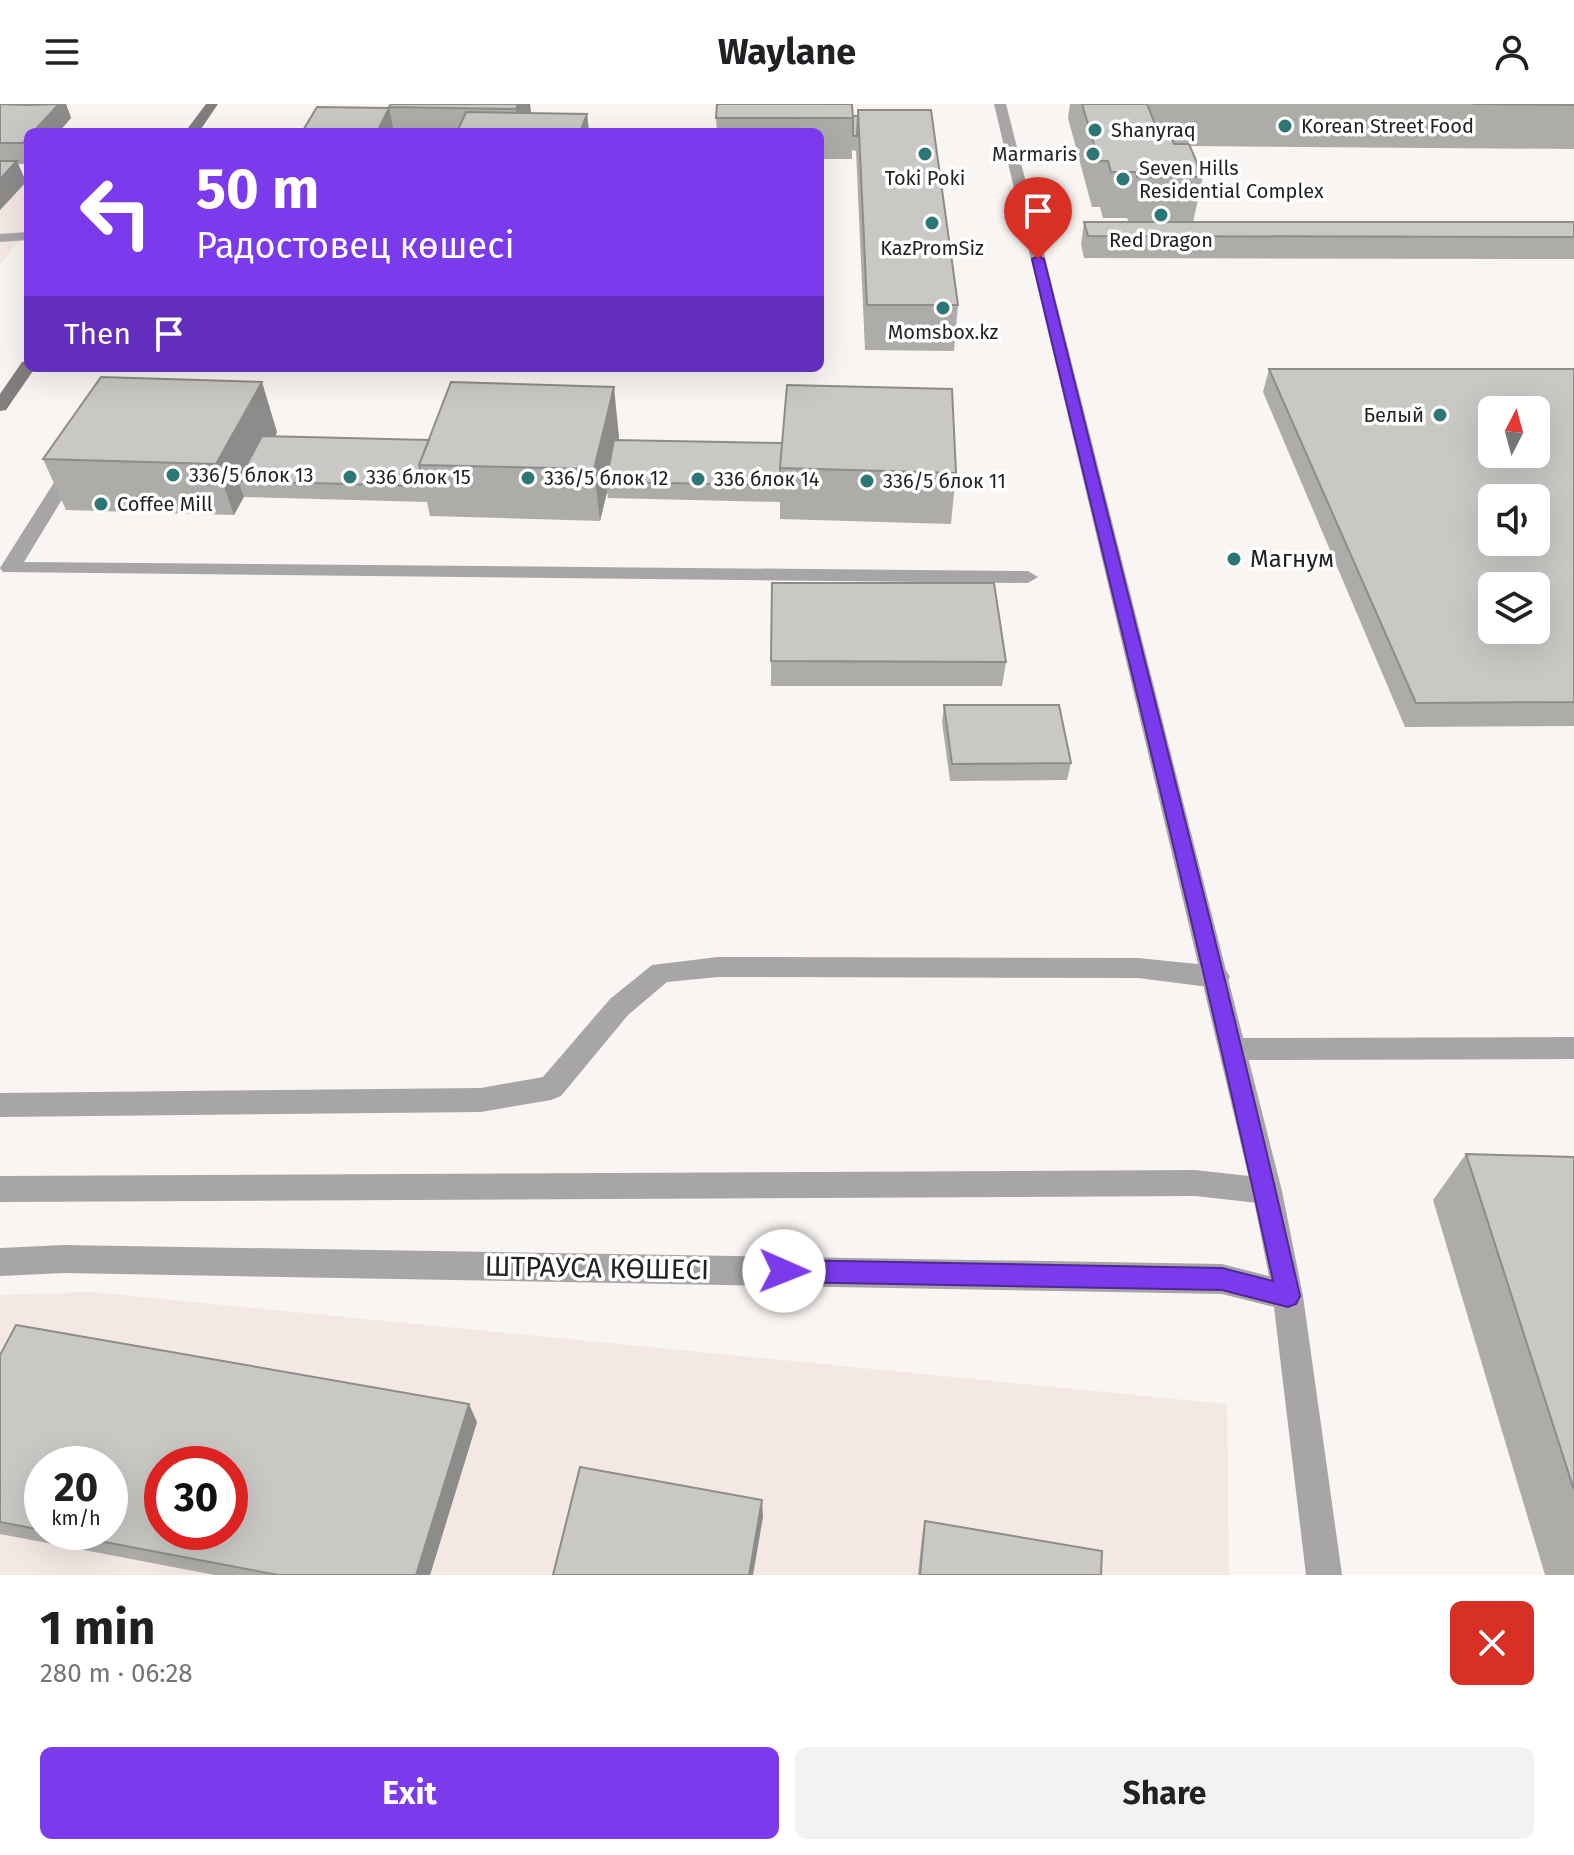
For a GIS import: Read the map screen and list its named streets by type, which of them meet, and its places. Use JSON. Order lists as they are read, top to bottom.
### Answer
{
  "streets": {
    "street": ["ШТРАУСА КӨШЕСІ"]
  },
  "places": [
    "Korean Street Food",
    "Shanyraq",
    "Toki Poki",
    "Marmaris",
    "Seven Hills Residential Complex",
    "Red Dragon",
    "KazPromSiz",
    "Momsbox.kz",
    "Белый",
    "336/5 блок 13",
    "336 блок 15",
    "336/5 блок 12",
    "336 блок 14",
    "336/5 блок 11",
    "Coffee Mill",
    "Магнум"
  ],
  "north": "top",
  "page": {
    "header": "Waylane",
    "turn": ["50 m", "Радостовец көшесі"],
    "then": "Then",
    "speed": "20 km/h",
    "limit": "30",
    "heading": ["1 min", "280 m · 06:28"],
    "buttons": ["Exit", "Share"]
  }
}
